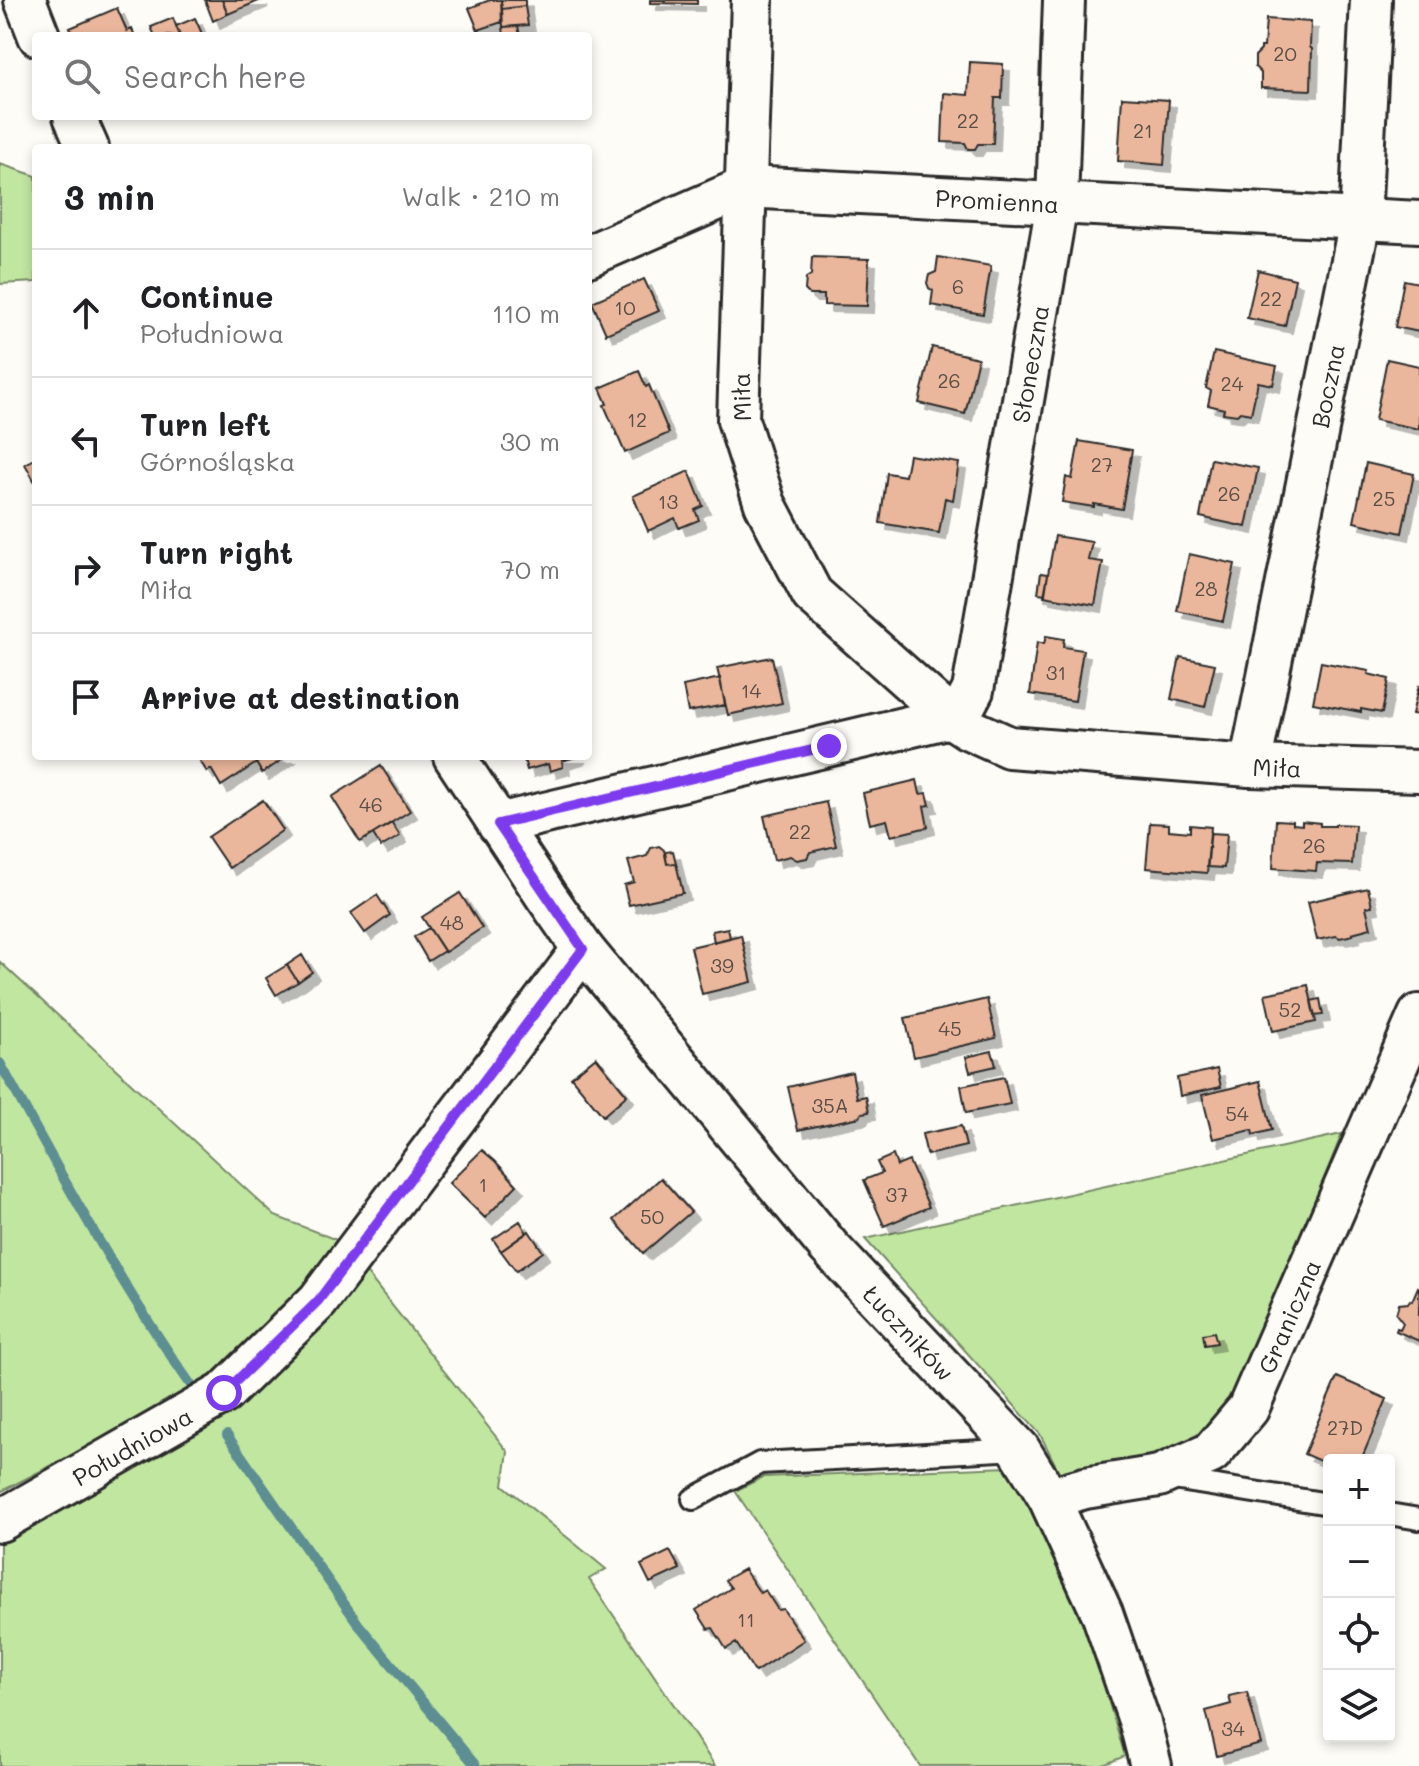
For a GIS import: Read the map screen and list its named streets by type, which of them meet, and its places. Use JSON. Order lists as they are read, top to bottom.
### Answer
{
  "streets": {
    "street": [
      "Promienna",
      "Słoneczna",
      "Boczna",
      "Miła",
      "Graniczna",
      "Łuczników",
      "Południowa"
    ]
  },
  "crossings": [
    ["Promienna", "Słoneczna"],
    ["Promienna", "Boczna"],
    ["Promienna", "Miła"],
    ["Słoneczna", "Miła"],
    ["Boczna", "Miła"],
    ["Graniczna", "Łuczników"],
    ["Łuczników", "Południowa"]
  ],
  "house_numbers": [
    "20",
    "22",
    "21",
    "6",
    "22",
    "10",
    "26",
    "24",
    "12",
    "27",
    "26",
    "25",
    "13",
    "28",
    "31",
    "14",
    "46",
    "22",
    "26",
    "48",
    "39",
    "52",
    "45",
    "35A",
    "54",
    "1",
    "37",
    "50",
    "27D",
    "11",
    "34"
  ],
  "page": {
    "search": "Search here",
    "heading": ["3 min", "Walk · 210 m"],
    "list": [
      ["Continue", "Południowa", "110 m"],
      ["Turn left", "Górnośląska", "30 m"],
      ["Turn right", "Miła", "70 m"],
      "Arrive at destination"
    ],
    "map_buttons": ["+", "−"]
  }
}
